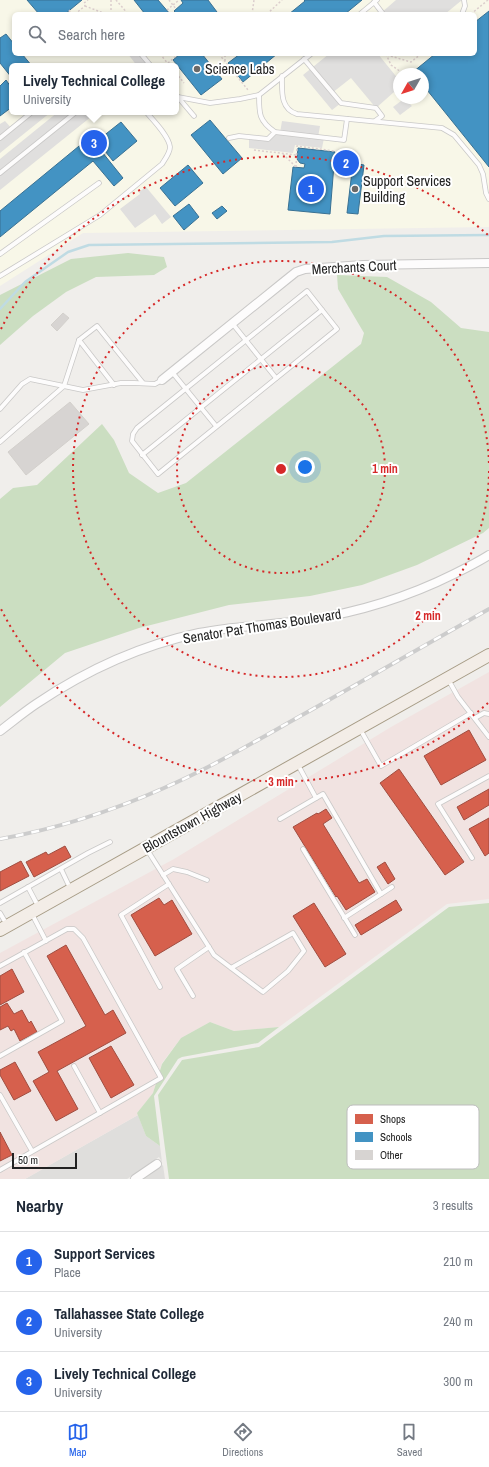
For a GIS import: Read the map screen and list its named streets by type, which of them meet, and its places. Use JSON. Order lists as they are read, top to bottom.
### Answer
{
  "streets": {
    "main road": ["Blountstown Highway"],
    "street": ["Merchants Court", "Senator Pat Thomas Boulevard"]
  },
  "places": ["Science Labs", "Support Services Building"],
  "legend": ["Shops", "Schools", "Other"],
  "scale_bar": "50 m",
  "north": "bottom left",
  "page": {
    "search": "Search here",
    "popup": ["Lively Technical College", "University"],
    "pins": ["3", "2", "1"],
    "scale": "50 m",
    "heading": ["Nearby", "3 results"],
    "list": [
      {
        "mark": "1",
        "name": "Support Services",
        "note": "Place",
        "value": "210 m"
      },
      {
        "mark": "2",
        "name": "Tallahassee State College",
        "note": "University",
        "value": "240 m"
      },
      {
        "mark": "3",
        "name": "Lively Technical College",
        "note": "University",
        "value": "300 m"
      }
    ],
    "nav": ["Map", "Directions", "Saved"]
  },
  "rings": ["1 min", "2 min", "3 min"]
}
